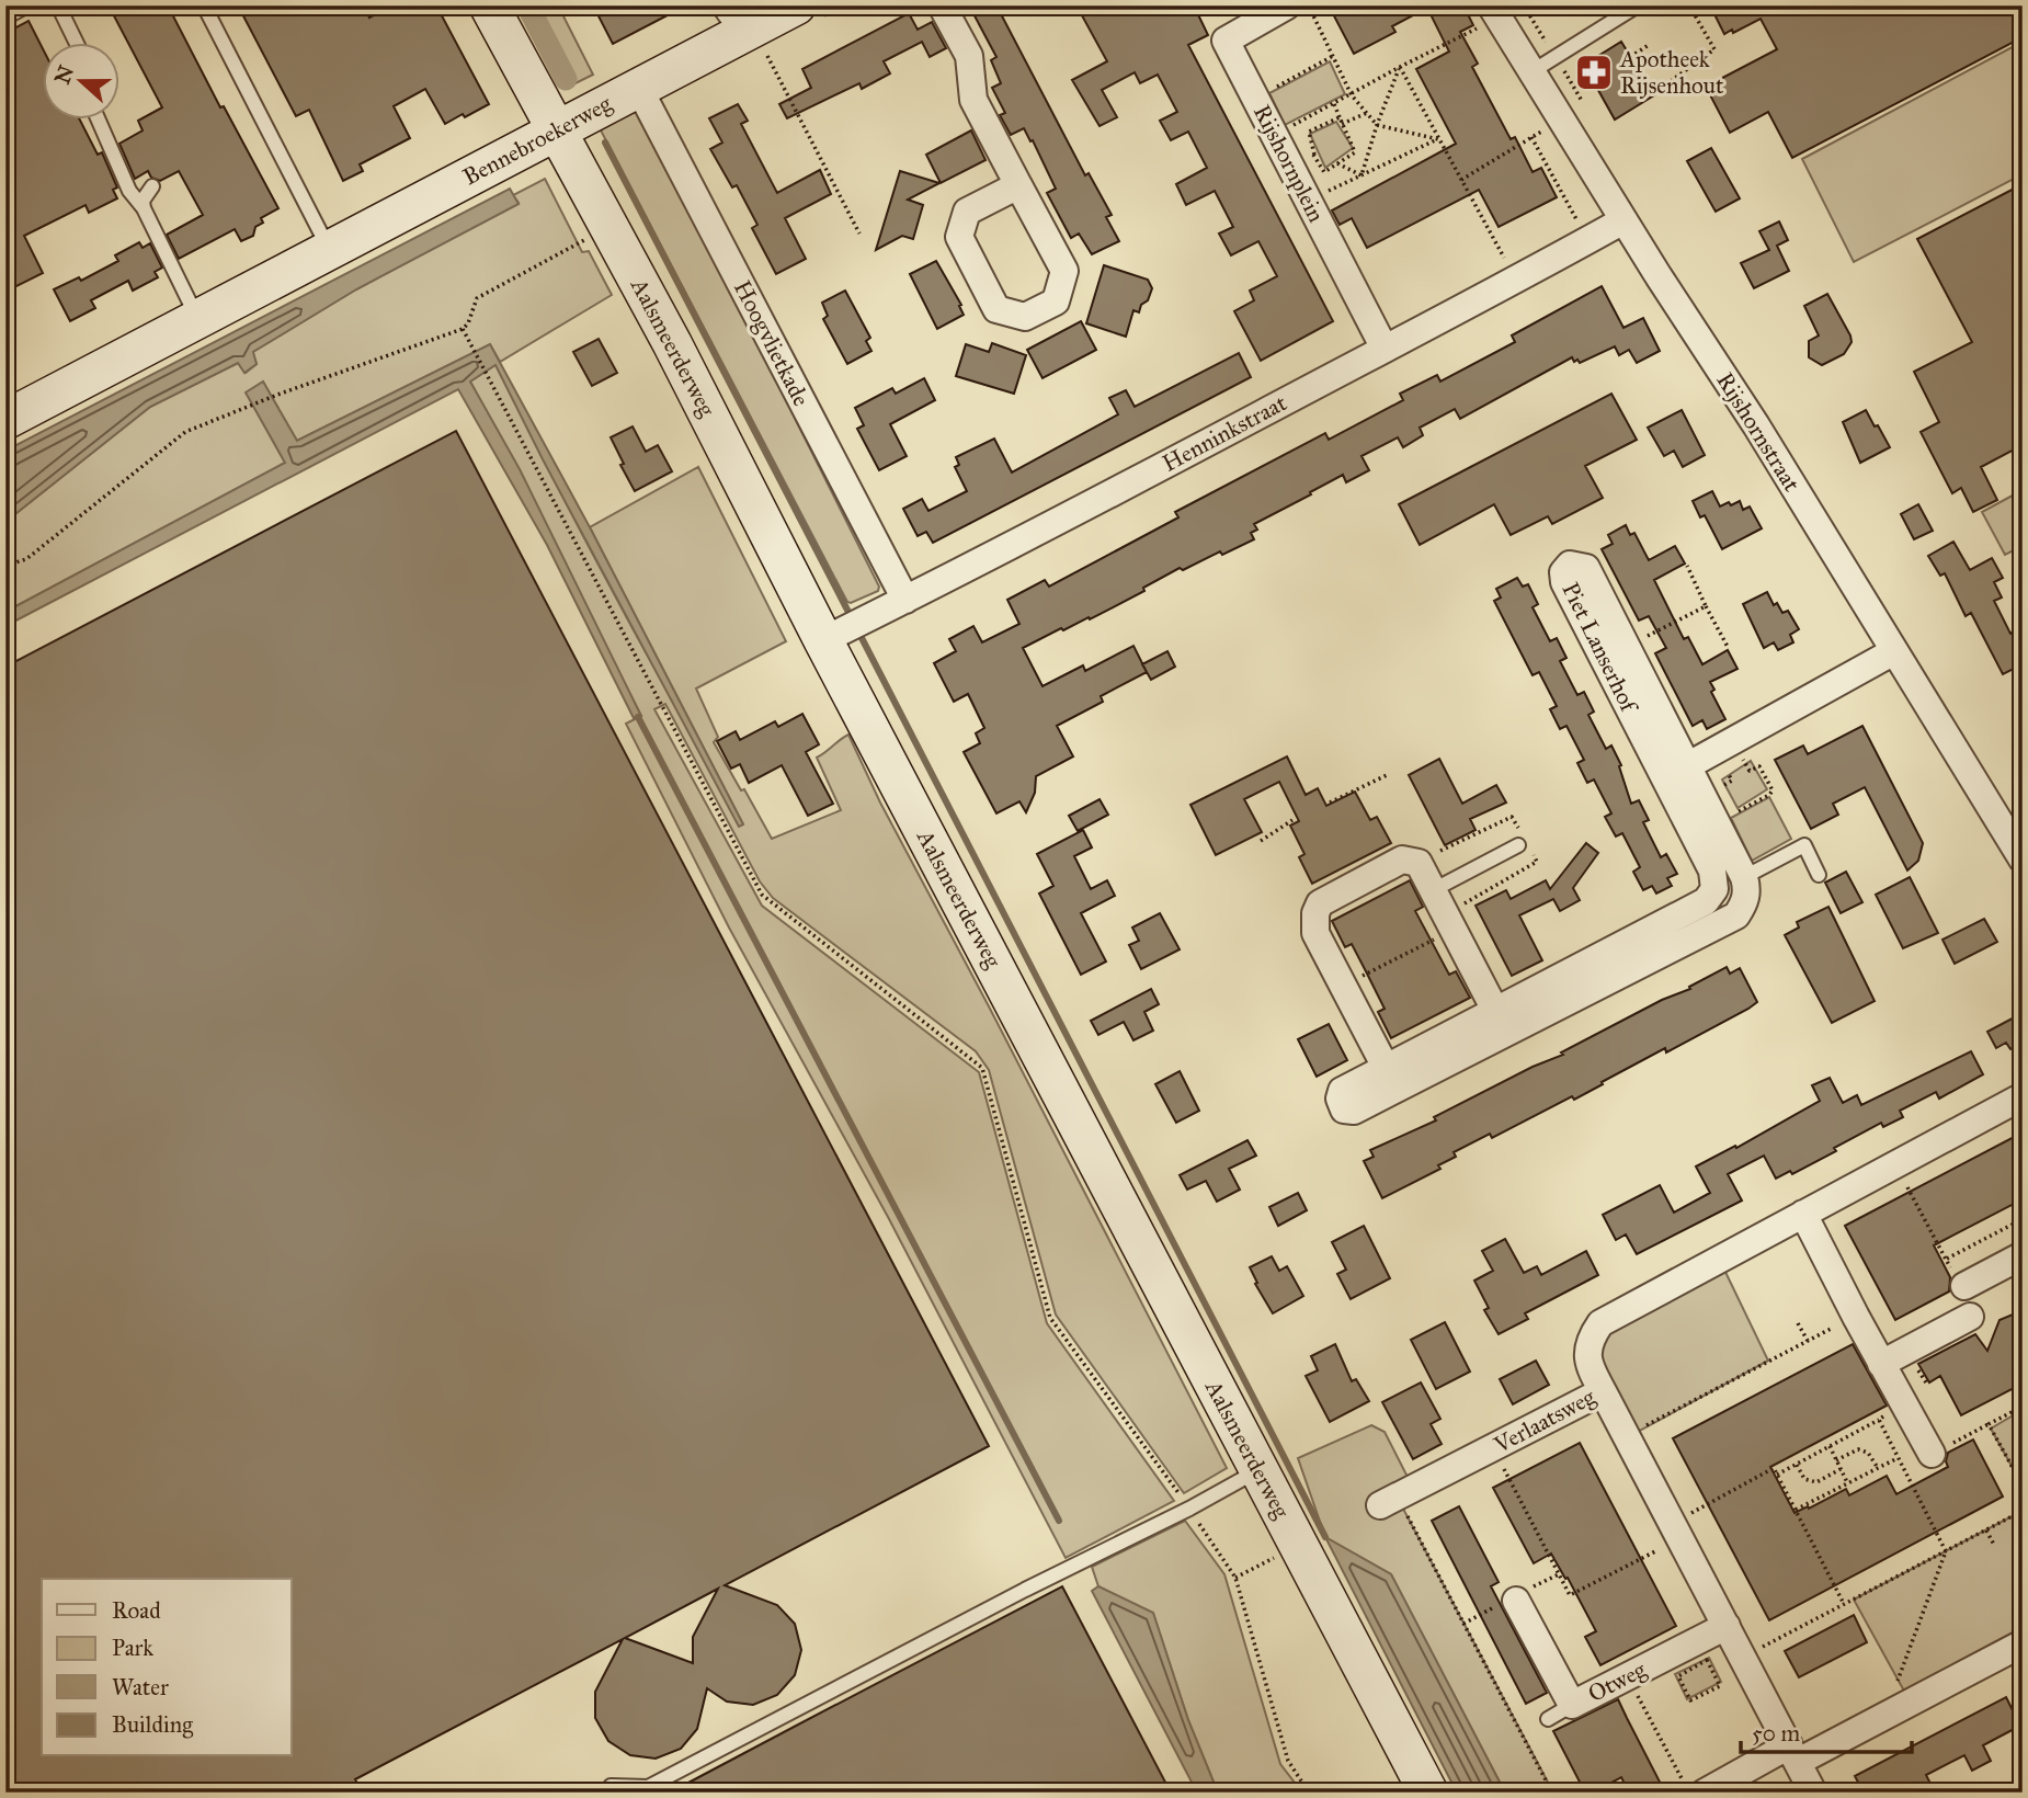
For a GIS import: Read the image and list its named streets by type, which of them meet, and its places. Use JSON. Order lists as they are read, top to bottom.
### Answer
{
  "streets": {
    "street": [
      "Bennebroekerweg",
      "Rijshornplein",
      "Hoogvlietkade",
      "Aalsmeerderweg",
      "Rijshornstraat",
      "Henninkstraat",
      "Piet Lanserhof",
      "Verlaatsweg",
      "Otweg"
    ]
  },
  "crossings": [
    ["Bennebroekerweg", "Hoogvlietkade"],
    ["Bennebroekerweg", "Aalsmeerderweg"],
    ["Rijshornplein", "Henninkstraat"],
    ["Hoogvlietkade", "Henninkstraat"],
    ["Aalsmeerderweg", "Henninkstraat"],
    ["Rijshornstraat", "Henninkstraat"]
  ],
  "places": {
    "pharmacy": ["Apotheek Rijsenhout"]
  },
  "legend": [
    "Road",
    "Park",
    "Water",
    "Building"
  ],
  "scale_bar": "50 m",
  "north": "left"
}
